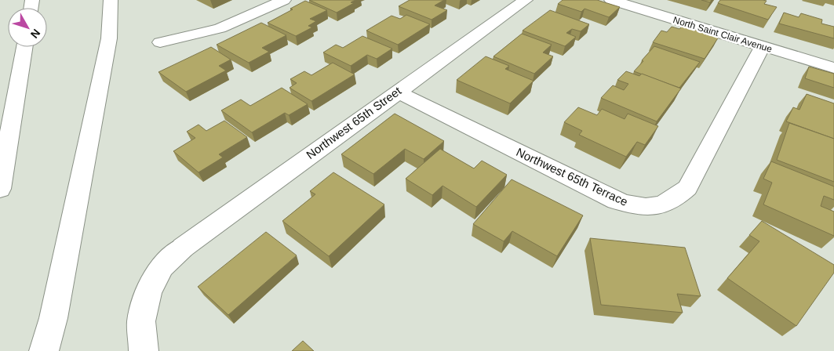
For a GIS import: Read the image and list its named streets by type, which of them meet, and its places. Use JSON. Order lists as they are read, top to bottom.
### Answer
{
  "streets": {
    "main road": ["North Saint Clair Avenue", "Northwest 65th Street", "Northwest 65th Terrace"]
  },
  "crossings": [
    ["North Saint Clair Avenue", "Northwest 65th Terrace"],
    ["Northwest 65th Street", "Northwest 65th Terrace"]
  ],
  "north": "bottom right"
}
